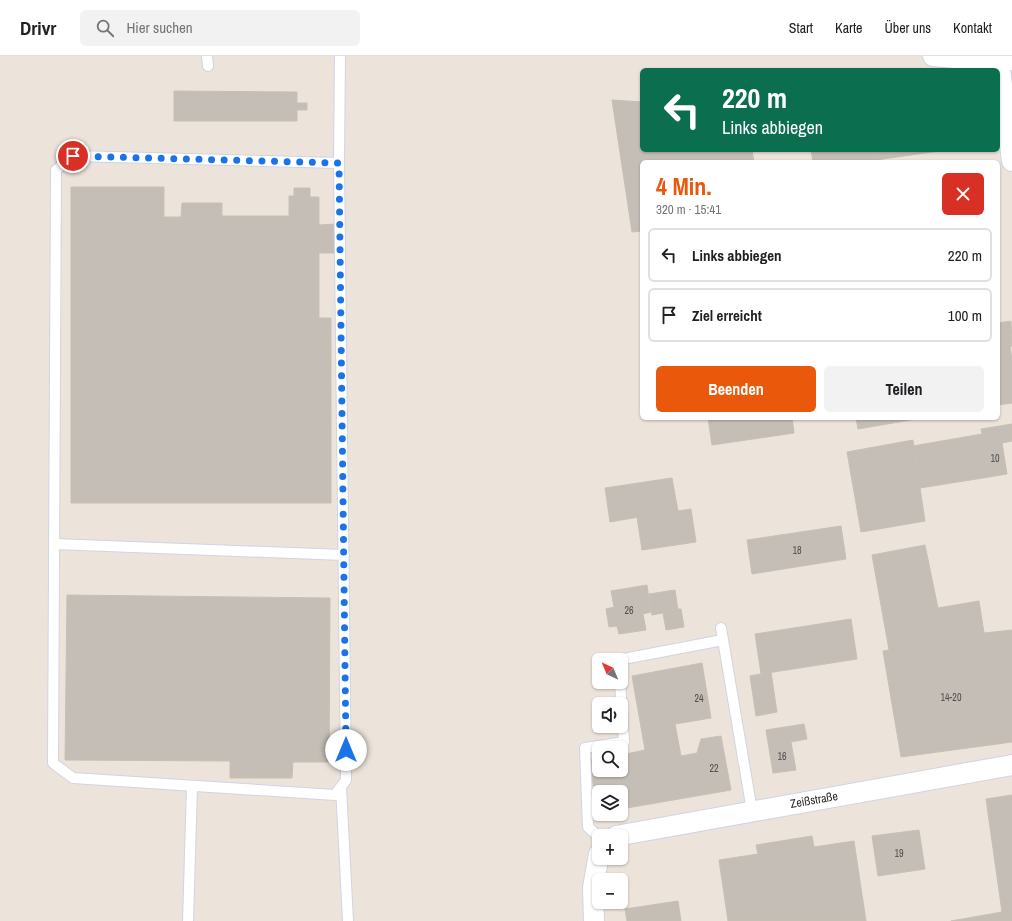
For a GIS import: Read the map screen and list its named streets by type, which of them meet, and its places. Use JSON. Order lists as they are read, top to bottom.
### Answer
{
  "streets": {
    "street": ["Zeißstraße"]
  },
  "house_numbers": [
    "10",
    "18",
    "26",
    "14-20",
    "24",
    "16",
    "22",
    "19"
  ],
  "north": "top left",
  "page": {
    "header": "Drivr",
    "search": "Hier suchen",
    "nav": [
      "Start",
      "Karte",
      "Über uns",
      "Kontakt"
    ],
    "turn": ["220 m", "Links abbiegen"],
    "heading": ["4 Min.", "320 m · 15:41"],
    "list": [
      {
        "name": "Links abbiegen",
        "value": "220 m"
      },
      {
        "name": "Ziel erreicht",
        "value": "100 m"
      }
    ],
    "buttons": ["Beenden", "Teilen"],
    "map_buttons": ["+", "−"]
  }
}
